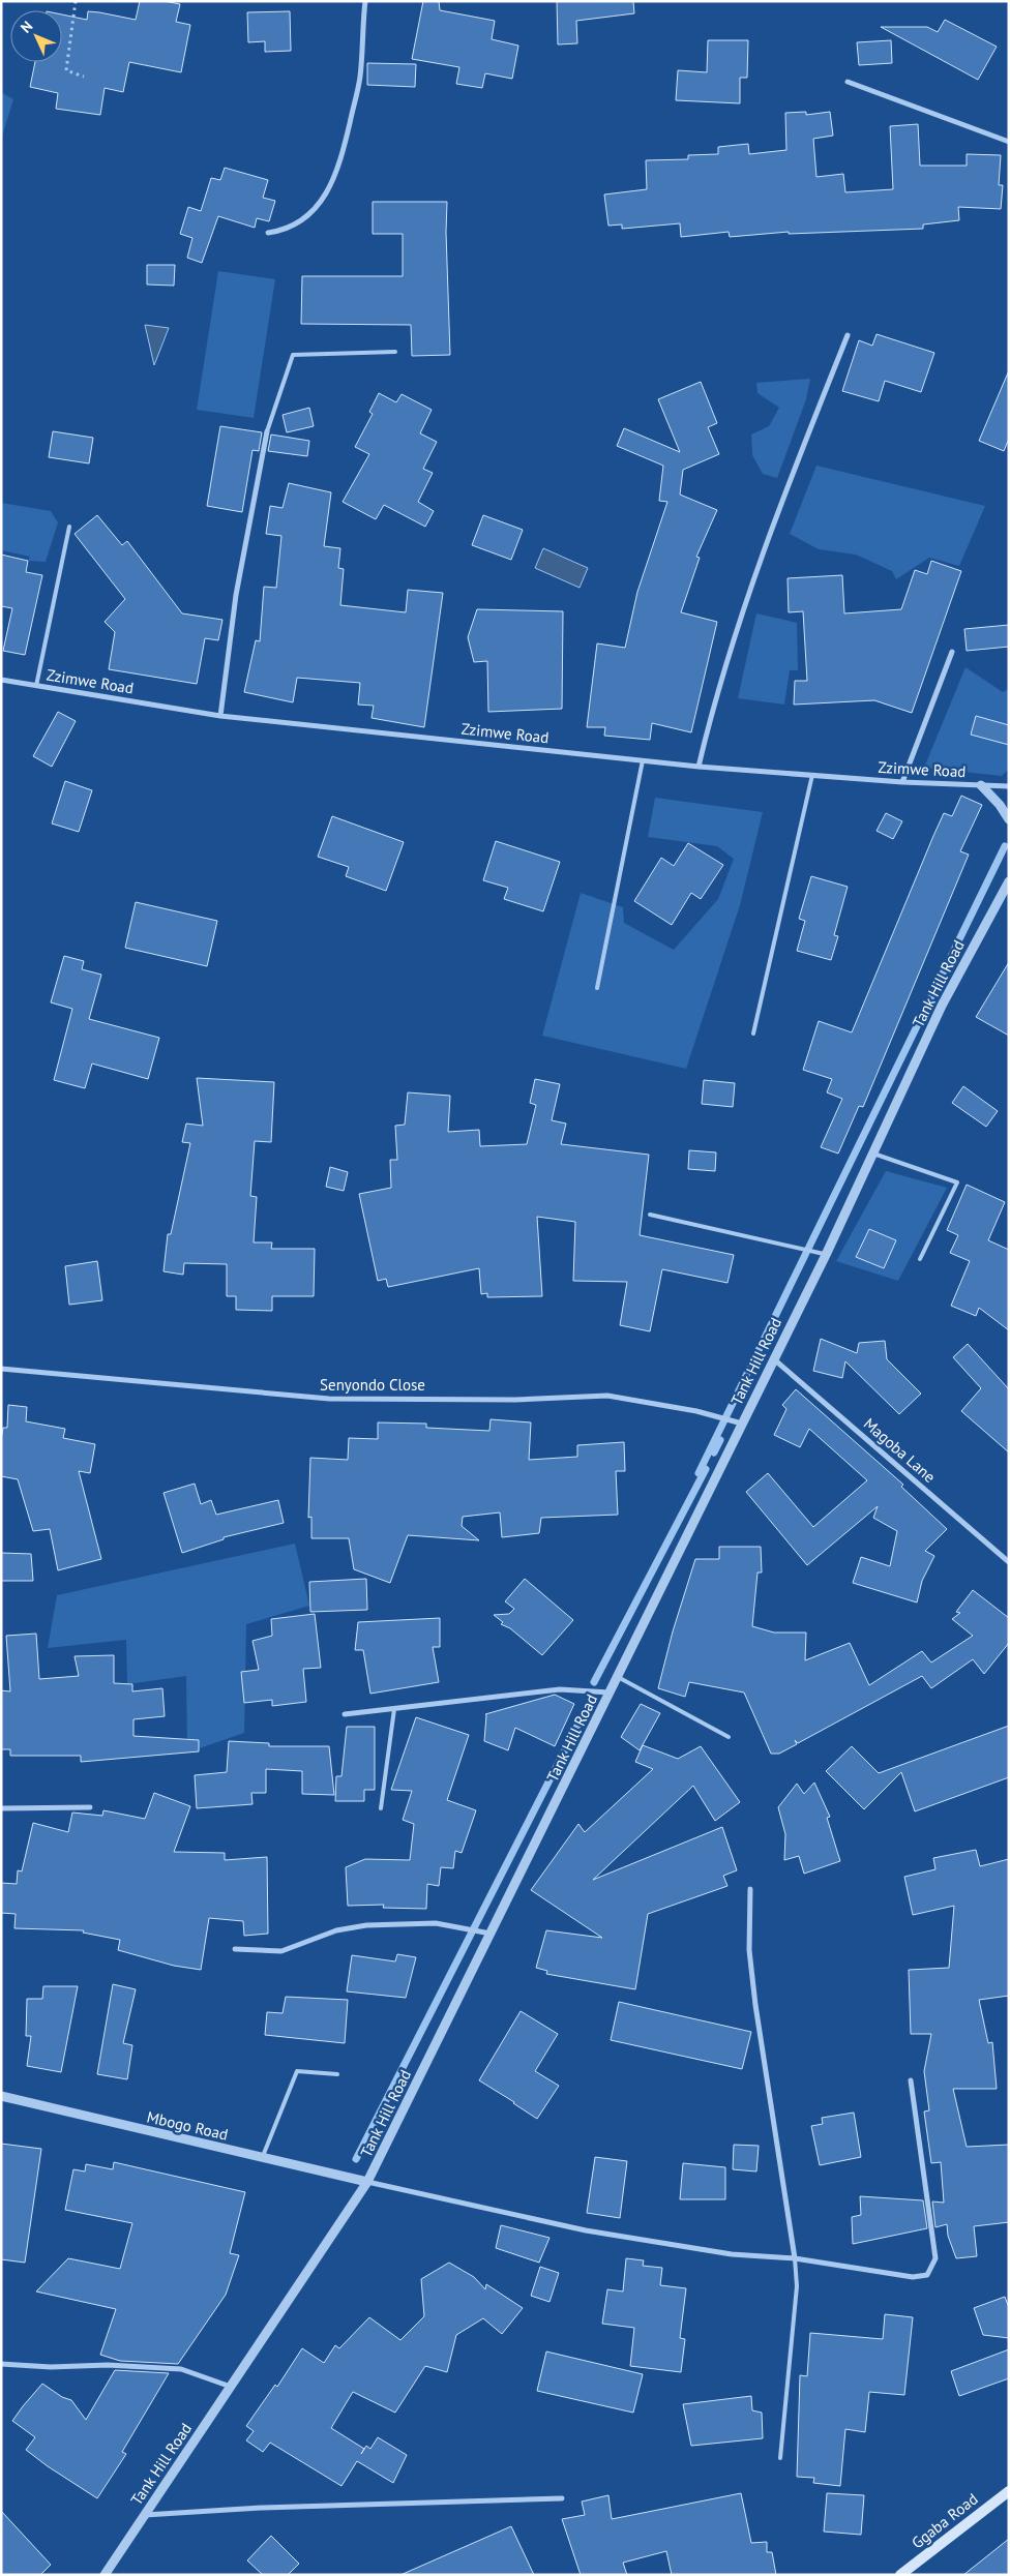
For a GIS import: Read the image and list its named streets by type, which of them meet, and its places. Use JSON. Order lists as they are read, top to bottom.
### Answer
{
  "streets": {
    "main road": ["Ggaba Road"],
    "street": [
      "Zzimwe Road",
      "Tank Hill Road",
      "Senyondo Close",
      "Magoba Lane",
      "Mbogo Road"
    ]
  },
  "crossings": [
    ["Tank Hill Road", "Senyondo Close"],
    ["Tank Hill Road", "Magoba Lane"],
    ["Tank Hill Road", "Mbogo Road"]
  ],
  "north": "top left"
}
